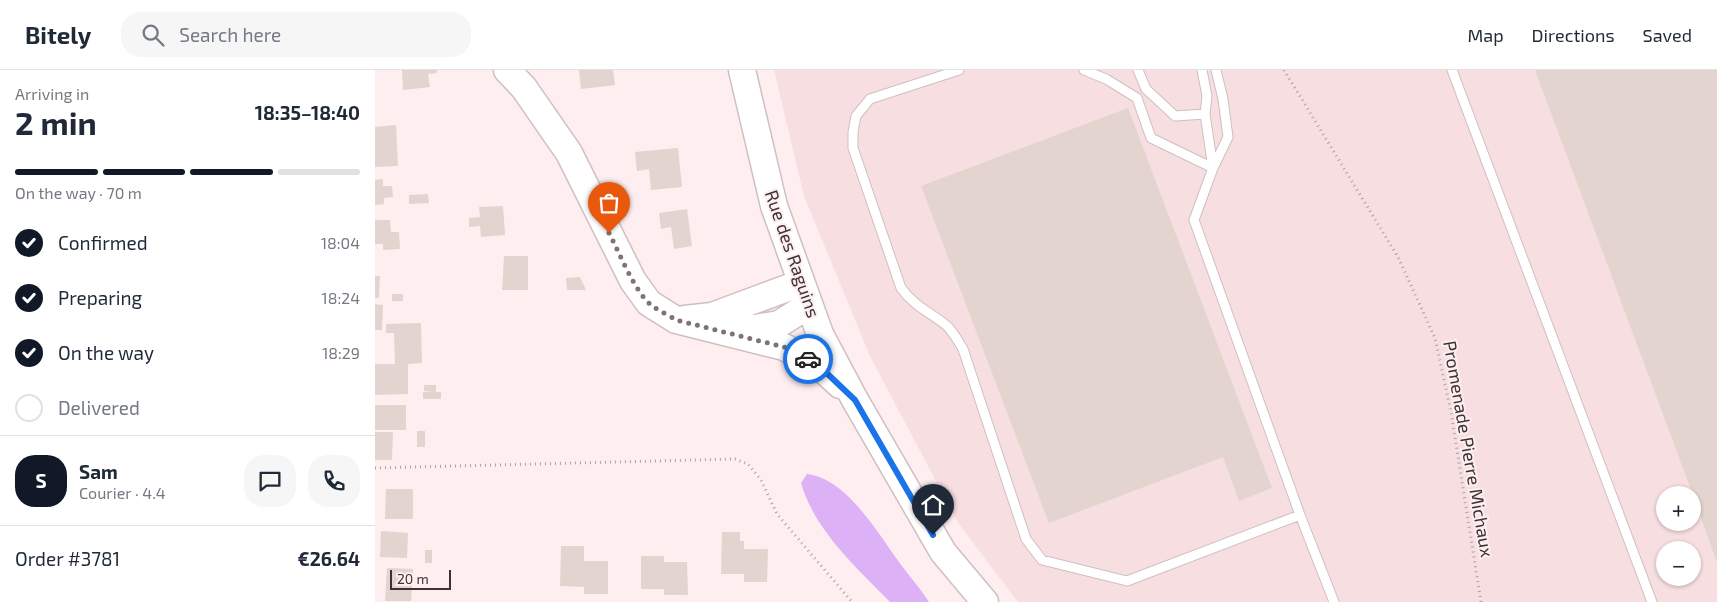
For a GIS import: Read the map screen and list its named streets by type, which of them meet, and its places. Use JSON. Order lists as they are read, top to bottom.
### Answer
{
  "streets": {
    "street": ["Rue des Raguins"],
    "path": ["Promenade Pierre Michaux"]
  },
  "scale_bar": "20 m",
  "page": {
    "header": "Bitely",
    "search": "Search here",
    "nav": ["Map", "Directions", "Saved"],
    "heading": ["2 min", "Arriving in", "18:35–18:40"],
    "panel": [
      "Sam",
      "Courier · 4.4",
      "Order #3781",
      "€26.64"
    ],
    "bar": "On the way · 70 m",
    "list": [
      ["Confirmed", "18:04"],
      ["Preparing", "18:24"],
      ["On the way", "18:29"],
      "Delivered"
    ],
    "round": "S",
    "map_buttons": ["+", "−"],
    "scale": "20 m"
  }
}
